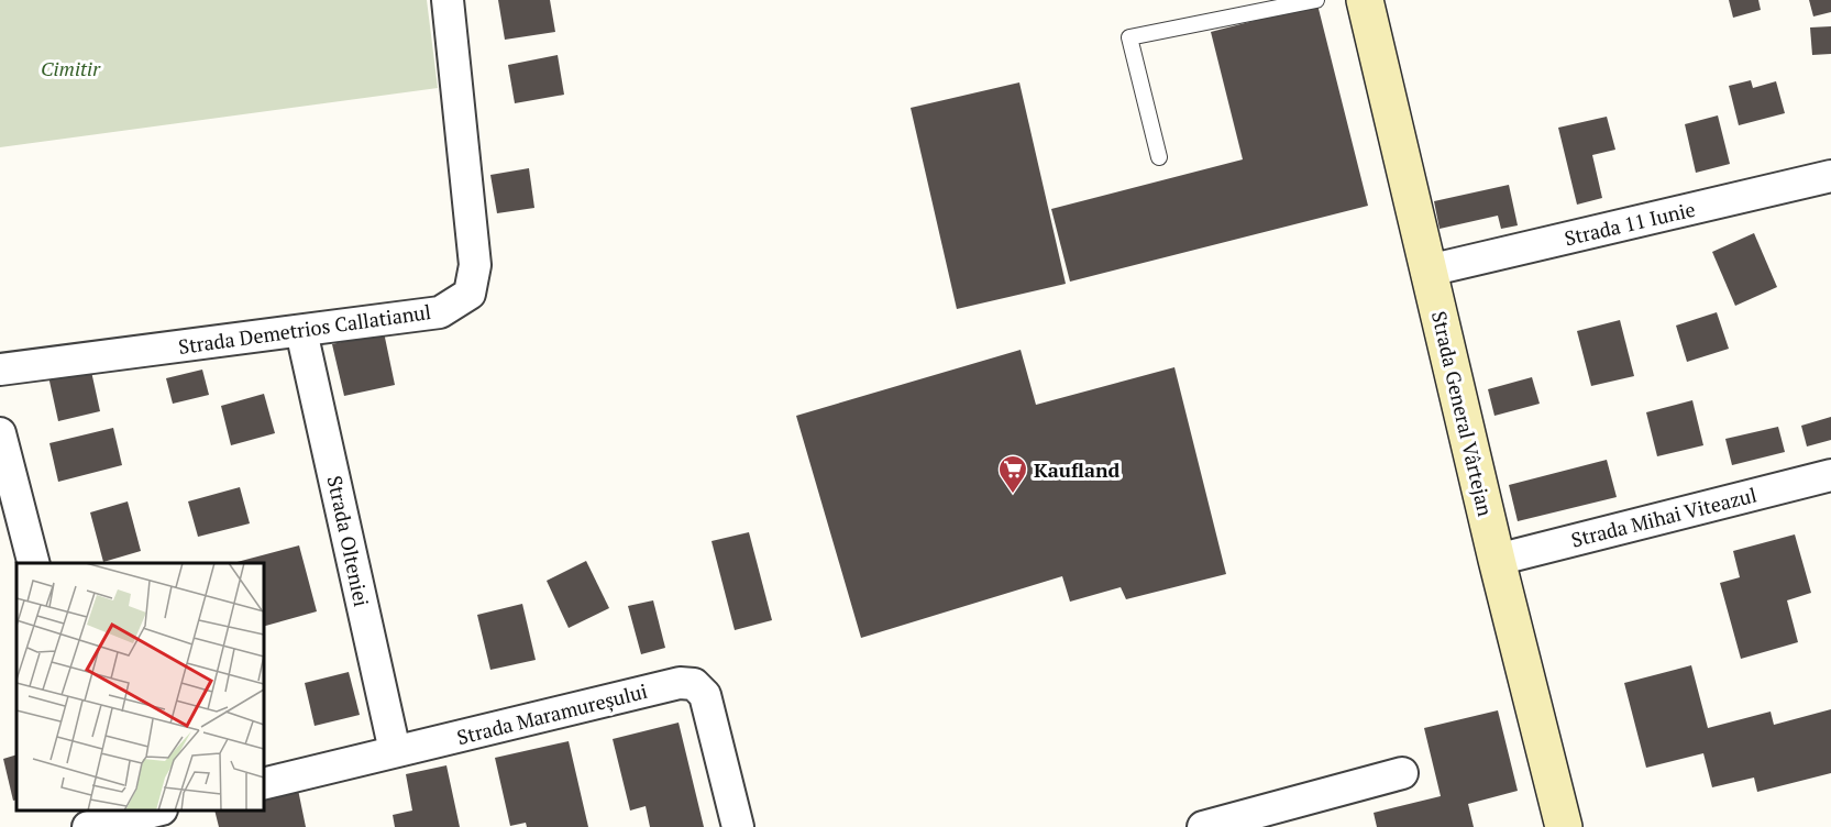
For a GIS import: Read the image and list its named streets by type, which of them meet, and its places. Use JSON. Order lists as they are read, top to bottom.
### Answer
{
  "streets": {
    "street": [
      "Strada 11 Iunie",
      "Strada Demetrios Callatianul",
      "Strada General Vârtejan",
      "Strada Mihai Viteazul",
      "Strada Olteniei",
      "Strada Maramureșului"
    ]
  },
  "crossings": [
    ["Strada 11 Iunie", "Strada General Vârtejan"],
    ["Strada Demetrios Callatianul", "Strada Olteniei"],
    ["Strada General Vârtejan", "Strada Mihai Viteazul"],
    ["Strada Olteniei", "Strada Maramureșului"]
  ],
  "parks": ["Cimitir"],
  "places": {
    "supermarket": ["Kaufland"]
  }
}
